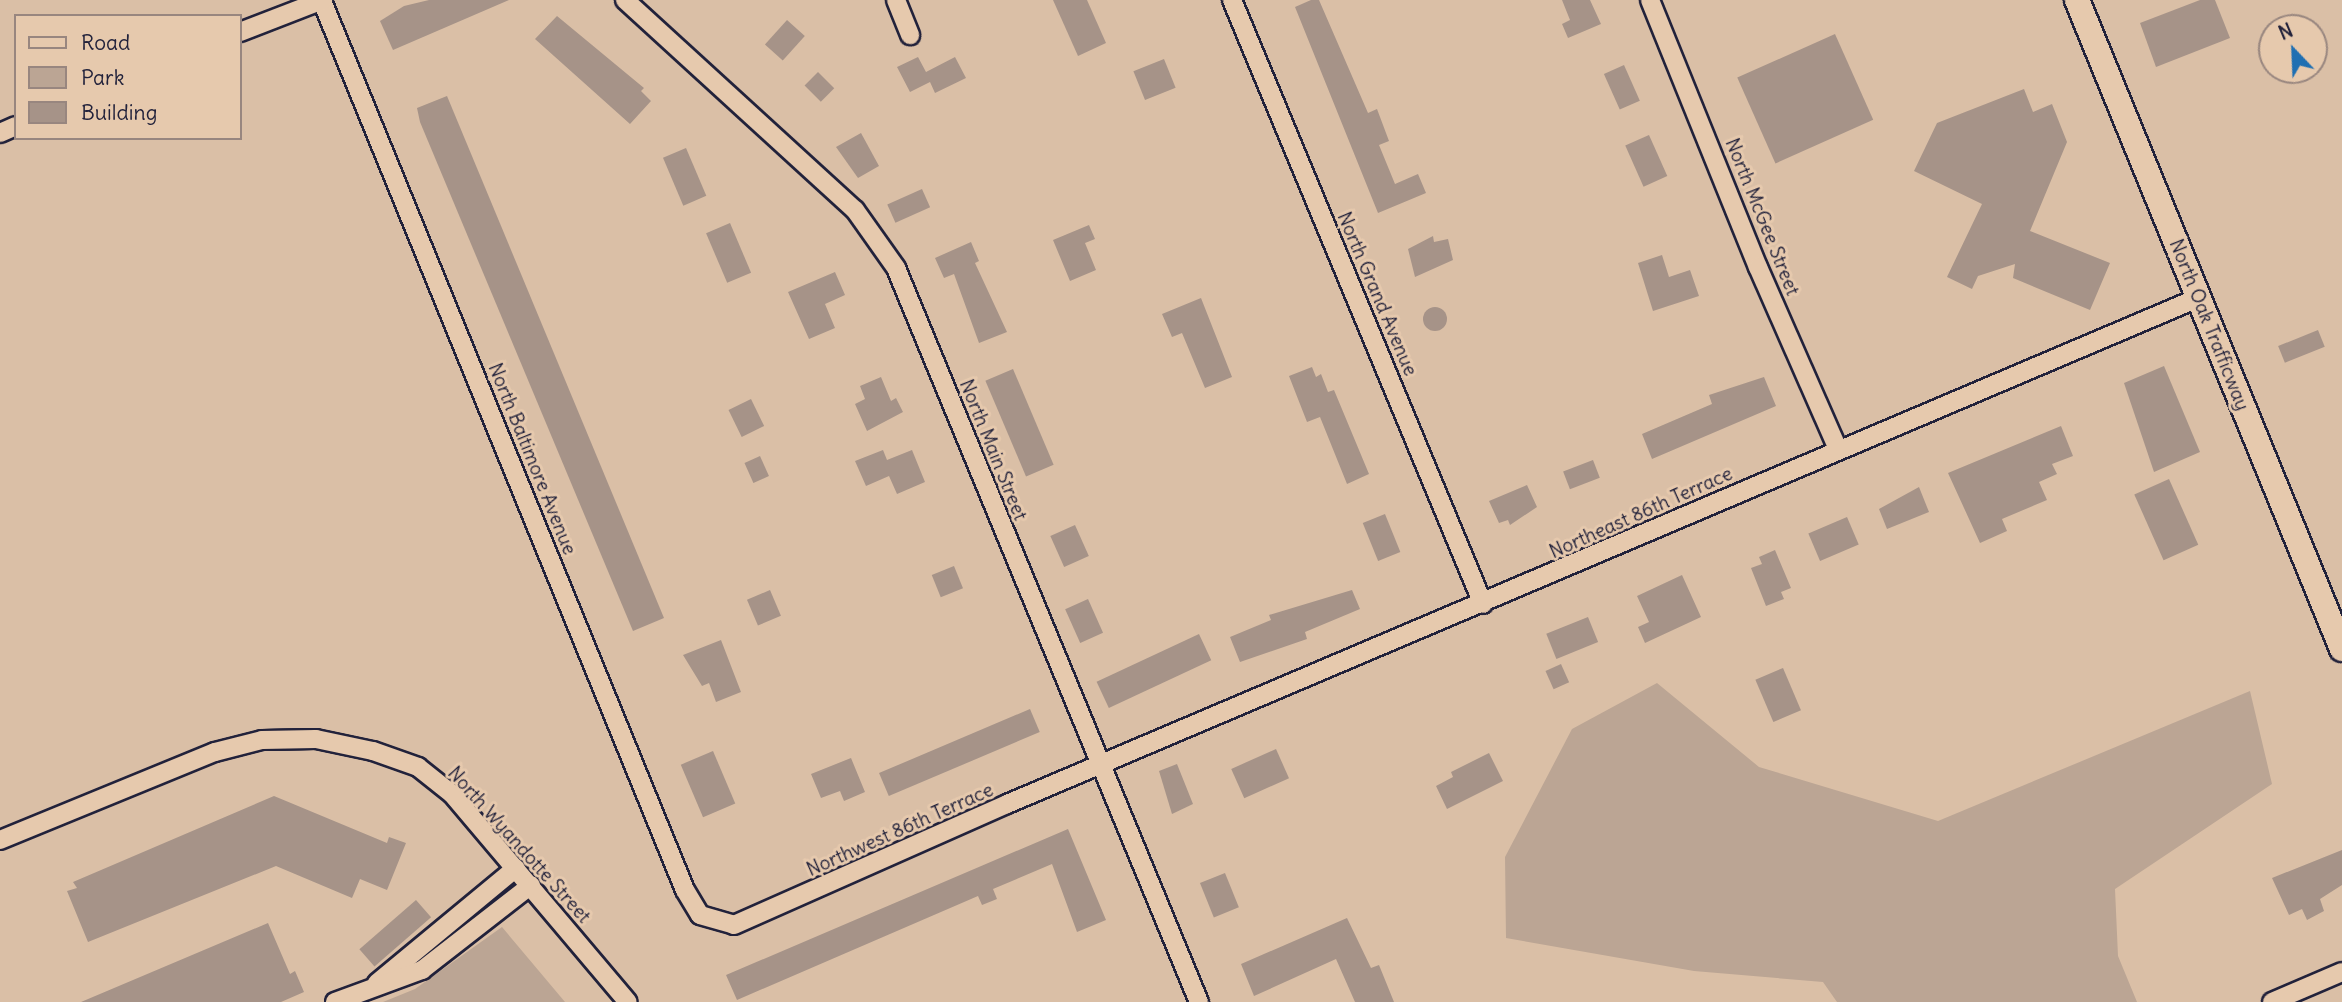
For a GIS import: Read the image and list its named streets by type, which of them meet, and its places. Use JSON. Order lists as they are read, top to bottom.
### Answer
{
  "streets": {
    "main road": ["North Oak Trafficway"],
    "street": [
      "North McGee Street",
      "North Grand Avenue",
      "North Main Street",
      "North Baltimore Avenue",
      "Northeast 86th Terrace",
      "Northwest 86th Terrace",
      "North Wyandotte Street"
    ]
  },
  "crossings": [
    ["North McGee Street", "Northeast 86th Terrace"],
    ["North Grand Avenue", "Northeast 86th Terrace"],
    ["North Oak Trafficway", "Northeast 86th Terrace"],
    ["North Main Street", "Northeast 86th Terrace"],
    ["North Main Street", "Northwest 86th Terrace"],
    ["North Baltimore Avenue", "Northwest 86th Terrace"],
    ["Northeast 86th Terrace", "Northwest 86th Terrace"]
  ],
  "legend": ["Road", "Park", "Building"],
  "north": "top left"
}
